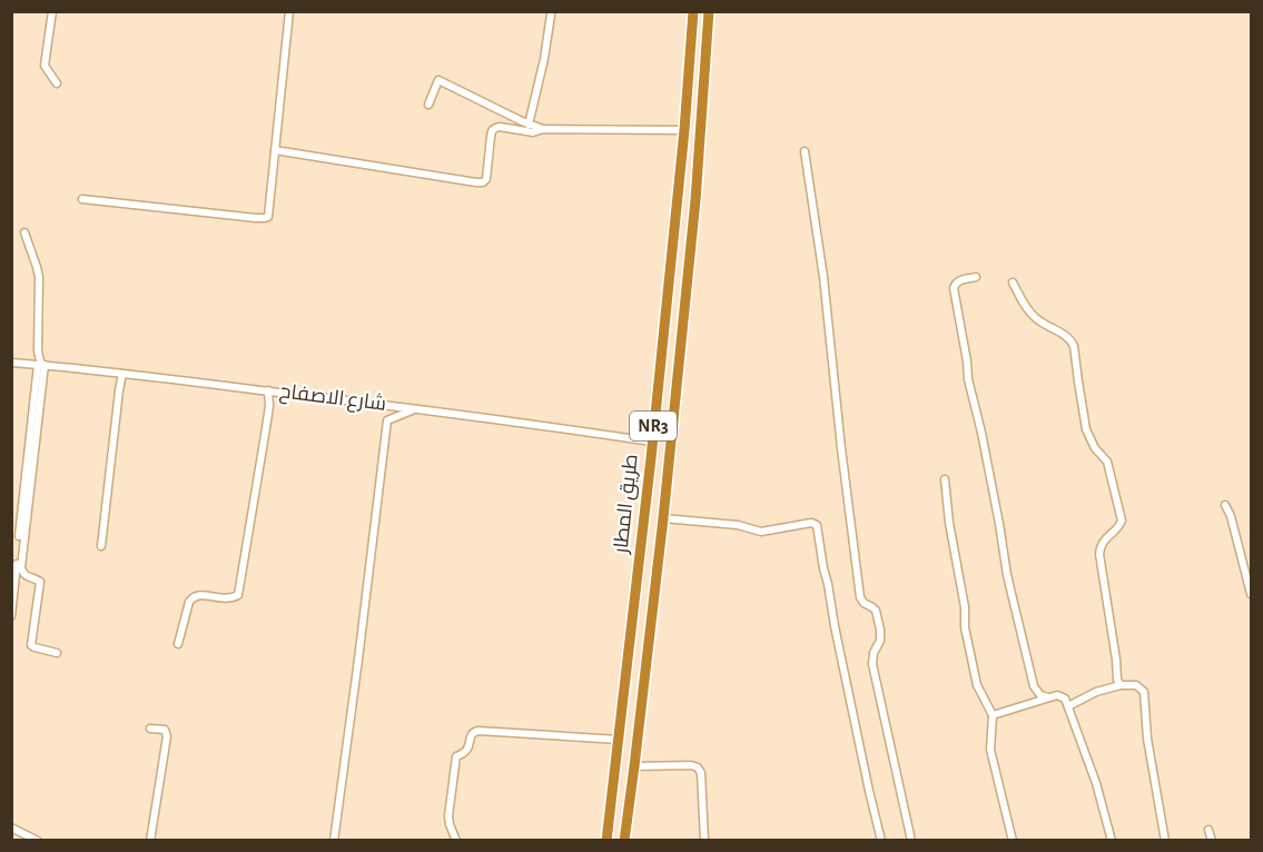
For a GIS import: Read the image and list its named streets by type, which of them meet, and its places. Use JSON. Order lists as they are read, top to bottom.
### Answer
{
  "streets": {
    "highway": ["NR3", "طريق المطار"],
    "street": ["شارع الاصفاح"]
  },
  "crossings": [
    ["شارع الاصفاح", "طريق المطار"]
  ]
}
